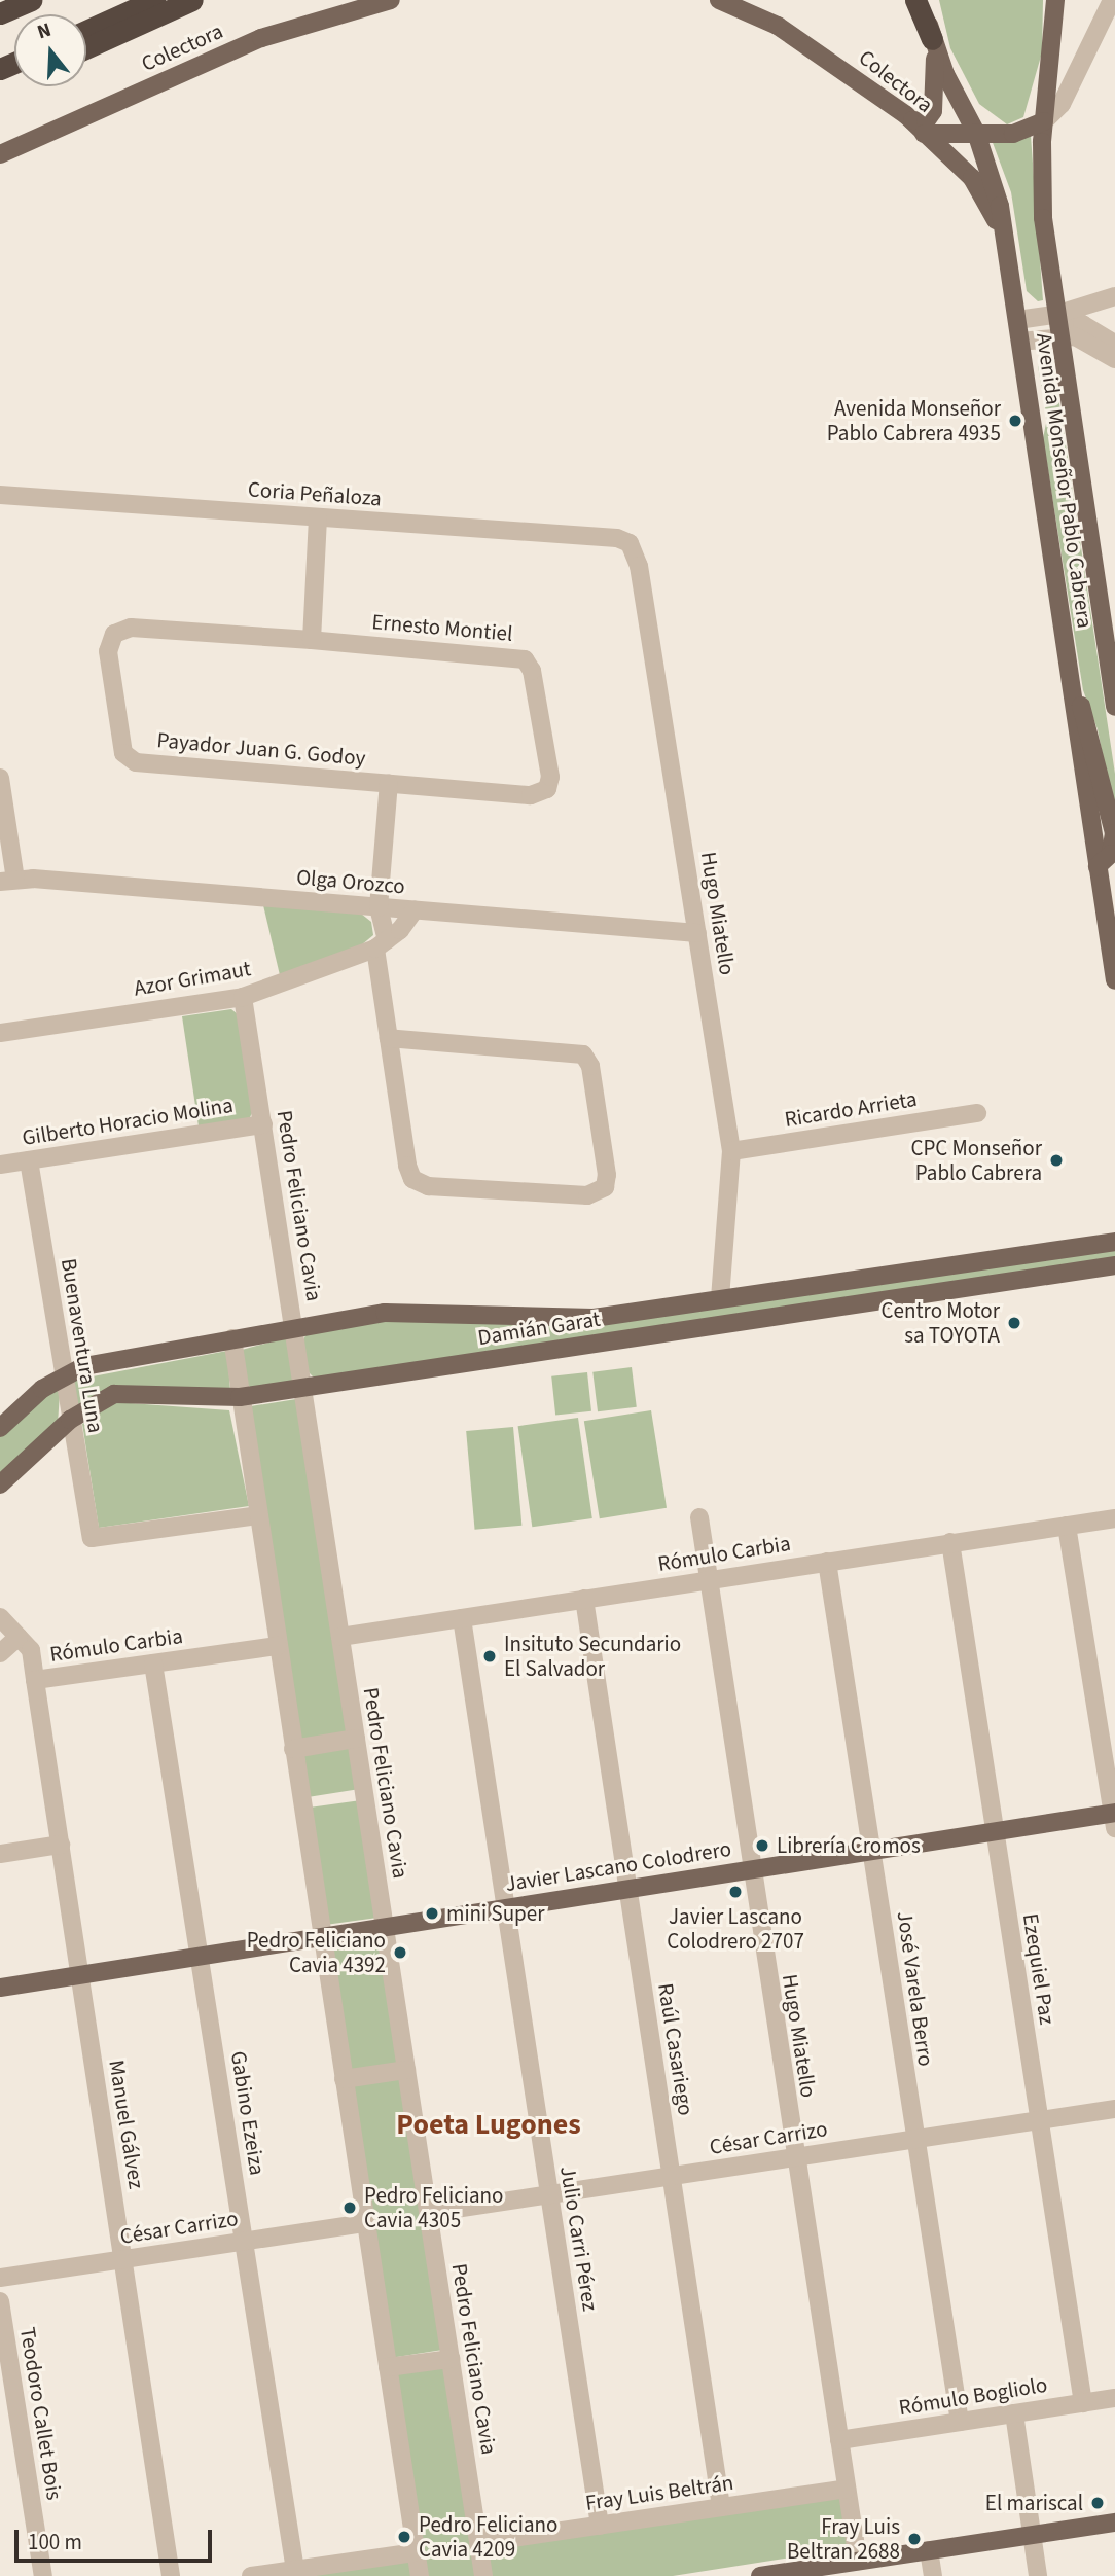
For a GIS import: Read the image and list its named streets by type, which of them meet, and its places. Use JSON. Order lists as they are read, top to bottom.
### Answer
{
  "streets": {
    "main road": [
      "Colectora",
      "Avenida Monseñor Pablo Cabrera",
      "Damián Garat",
      "Javier Lascano Colodrero"
    ],
    "street": [
      "Coria Peñaloza",
      "Ernesto Montiel",
      "Payador Juan G. Godoy",
      "Olga Orozco",
      "Hugo Miatello",
      "Azor Grimaut",
      "Ricardo Arrieta",
      "Gilberto Horacio Molina",
      "Pedro Feliciano Cavia",
      "Buenaventura Luna",
      "Rómulo Carbia",
      "Ezequiel Paz",
      "José Varela Berro",
      "Raúl Casariego",
      "Gabino Ezeiza",
      "Manuel Gálvez",
      "César Carrizo",
      "Julio Carri Pérez",
      "Rómulo Bogliolo",
      "Teodoro Callet Bois",
      "Fray Luis Beltrán"
    ]
  },
  "crossings": [
    ["Colectora", "Avenida Monseñor Pablo Cabrera"],
    ["Coria Peñaloza", "Hugo Miatello"],
    ["Ernesto Montiel", "Payador Juan G. Godoy"],
    ["Payador Juan G. Godoy", "Olga Orozco"],
    ["Payador Juan G. Godoy", "Azor Grimaut"],
    ["Olga Orozco", "Hugo Miatello"],
    ["Olga Orozco", "Azor Grimaut"],
    ["Hugo Miatello", "Ricardo Arrieta"],
    ["Hugo Miatello", "Damián Garat"],
    ["Hugo Miatello", "Rómulo Carbia"],
    ["Hugo Miatello", "Javier Lascano Colodrero"],
    ["Hugo Miatello", "César Carrizo"],
    ["Hugo Miatello", "Rómulo Bogliolo"],
    ["Hugo Miatello", "Fray Luis Beltrán"],
    ["Azor Grimaut", "Pedro Feliciano Cavia"],
    ["Gilberto Horacio Molina", "Pedro Feliciano Cavia"],
    ["Gilberto Horacio Molina", "Buenaventura Luna"],
    ["Pedro Feliciano Cavia", "Damián Garat"],
    ["Pedro Feliciano Cavia", "Rómulo Carbia"],
    ["Pedro Feliciano Cavia", "Javier Lascano Colodrero"],
    ["Pedro Feliciano Cavia", "César Carrizo"],
    ["Pedro Feliciano Cavia", "Fray Luis Beltrán"],
    ["Damián Garat", "Buenaventura Luna"],
    ["Rómulo Carbia", "Ezequiel Paz"],
    ["Rómulo Carbia", "José Varela Berro"],
    ["Rómulo Carbia", "Raúl Casariego"],
    ["Rómulo Carbia", "Gabino Ezeiza"],
    ["Rómulo Carbia", "Manuel Gálvez"],
    ["Rómulo Carbia", "Julio Carri Pérez"],
    ["Javier Lascano Colodrero", "Ezequiel Paz"],
    ["Javier Lascano Colodrero", "José Varela Berro"],
    ["Javier Lascano Colodrero", "Raúl Casariego"],
    ["Javier Lascano Colodrero", "Gabino Ezeiza"],
    ["Javier Lascano Colodrero", "Manuel Gálvez"],
    ["Javier Lascano Colodrero", "Julio Carri Pérez"],
    ["Ezequiel Paz", "César Carrizo"],
    ["Ezequiel Paz", "Rómulo Bogliolo"],
    ["José Varela Berro", "César Carrizo"],
    ["José Varela Berro", "Rómulo Bogliolo"],
    ["Raúl Casariego", "César Carrizo"],
    ["Raúl Casariego", "Fray Luis Beltrán"],
    ["Gabino Ezeiza", "César Carrizo"],
    ["Manuel Gálvez", "César Carrizo"],
    ["César Carrizo", "Julio Carri Pérez"],
    ["Julio Carri Pérez", "Fray Luis Beltrán"]
  ],
  "districts": ["Poeta Lugones"],
  "places": [
    "Avenida Monseñor Pablo Cabrera 4935",
    "CPC Monseñor Pablo Cabrera",
    "Centro Motor sa TOYOTA",
    "Insituto Secundario El Salvador",
    "Librería Cromos",
    "Javier Lascano Colodrero 2707",
    "mini Super",
    "Pedro Feliciano Cavia 4392",
    "Pedro Feliciano Cavia 4305",
    "El mariscal",
    "Pedro Feliciano Cavia 4209",
    "Fray Luis Beltran 2688"
  ],
  "scale_bar": "100 m",
  "north": "top"
}
